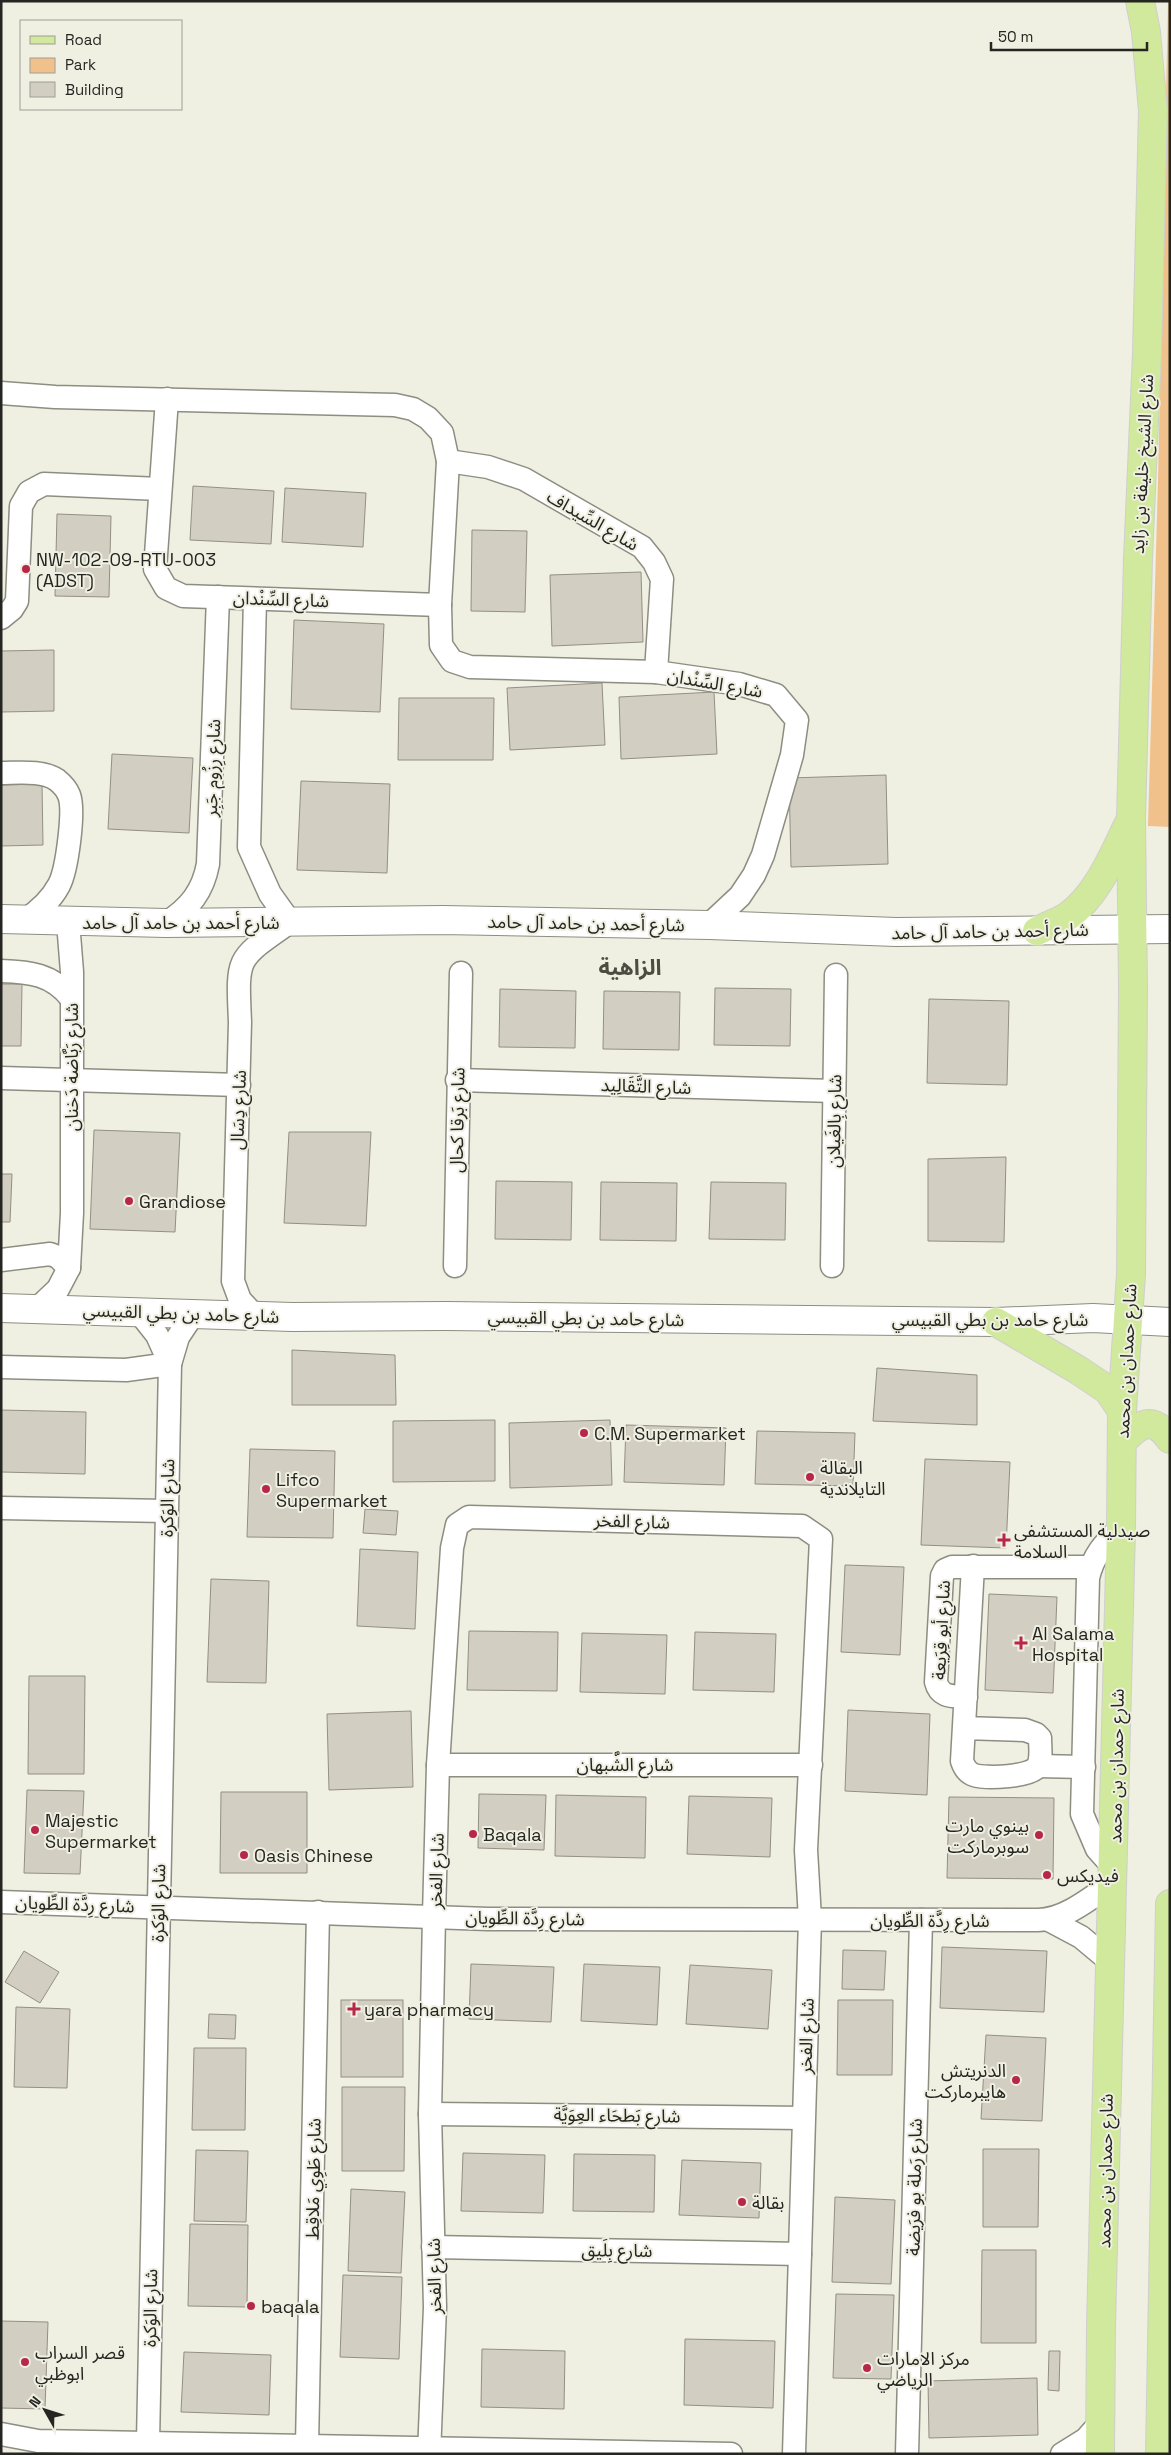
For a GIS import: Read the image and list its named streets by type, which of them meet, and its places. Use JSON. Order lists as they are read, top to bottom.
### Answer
{
  "streets": {
    "main road": [
      "شارع الشيخ خليفة بن زايد",
      "شارع أحمد بن حامد آل حامد",
      "شارع حامد بن بطي القبيسي",
      "شارع حمدان بن محمد"
    ],
    "street": [
      "شارع السِّيداف",
      "شارع السِّنْدان",
      "شارع رِزُوم جَبِر",
      "شارع رَبَّاضة دَخنان",
      "شارع التَّقَالِيد",
      "شارع دِسَال",
      "شارع بَرقا كحال",
      "شارع بِالغَيلان",
      "شارع الوَكرة",
      "شارع الفخر",
      "شارع أبو قِرَيعة",
      "شارع الشَّبهان",
      "شارع رِدَّة الطِّويان",
      "شارع بَطحَاء العِوَيَّة",
      "شارع طَوِي مَلاقِط",
      "شارع رَملة بو فرَيضة",
      "شارع بِلَيق"
    ]
  },
  "crossings": [
    ["شارع الشيخ خليفة بن زايد", "شارع أحمد بن حامد آل حامد"],
    ["شارع الشيخ خليفة بن زايد", "شارع حمدان بن محمد"],
    ["شارع السِّيداف", "شارع السِّنْدان"],
    ["شارع السِّنْدان", "شارع رِزُوم جَبِر"],
    ["شارع السِّنْدان", "شارع أحمد بن حامد آل حامد"],
    ["شارع رِزُوم جَبِر", "شارع أحمد بن حامد آل حامد"],
    ["شارع أحمد بن حامد آل حامد", "شارع رَبَّاضة دَخنان"],
    ["شارع أحمد بن حامد آل حامد", "شارع دِسَال"],
    ["شارع أحمد بن حامد آل حامد", "شارع حمدان بن محمد"],
    ["شارع رَبَّاضة دَخنان", "شارع حامد بن بطي القبيسي"],
    ["شارع التَّقَالِيد", "شارع بَرقا كحال"],
    ["شارع التَّقَالِيد", "شارع بِالغَيلان"],
    ["شارع دِسَال", "شارع حامد بن بطي القبيسي"],
    ["شارع حامد بن بطي القبيسي", "شارع حمدان بن محمد"],
    ["شارع حامد بن بطي القبيسي", "شارع الوَكرة"],
    ["شارع حمدان بن محمد", "شارع رِدَّة الطِّويان"],
    ["شارع الوَكرة", "شارع رِدَّة الطِّويان"],
    ["شارع الفخر", "شارع الشَّبهان"],
    ["شارع الفخر", "شارع رِدَّة الطِّويان"],
    ["شارع الفخر", "شارع بَطحَاء العِوَيَّة"],
    ["شارع الفخر", "شارع بِلَيق"],
    ["شارع رِدَّة الطِّويان", "شارع طَوِي مَلاقِط"],
    ["شارع رِدَّة الطِّويان", "شارع رَملة بو فرَيضة"]
  ],
  "districts": ["الزاهية"],
  "places": {
    "other": [
      "NW-102-09-RTU-003 (ADST)",
      "Grandiose",
      "C.M. Supermarket",
      "البقالة التايلاندية",
      "Lifco Supermarket",
      "Majestic Supermarket",
      "Baqala",
      "بينوي مارت سوبرماركت",
      "Oasis Chinese",
      "فيديكس",
      "الدنريتش هايبرماركت",
      "بقالة",
      "baqala",
      "قصر السراب ابوظبي",
      "مركز الامارات الرياضي"
    ],
    "health": ["صيدلية المستشفى السلامة", "Al Salama Hospital", "yara pharmacy"]
  },
  "legend": ["Road", "Park", "Building"],
  "scale_bar": "50 m",
  "north": "top left"
}
